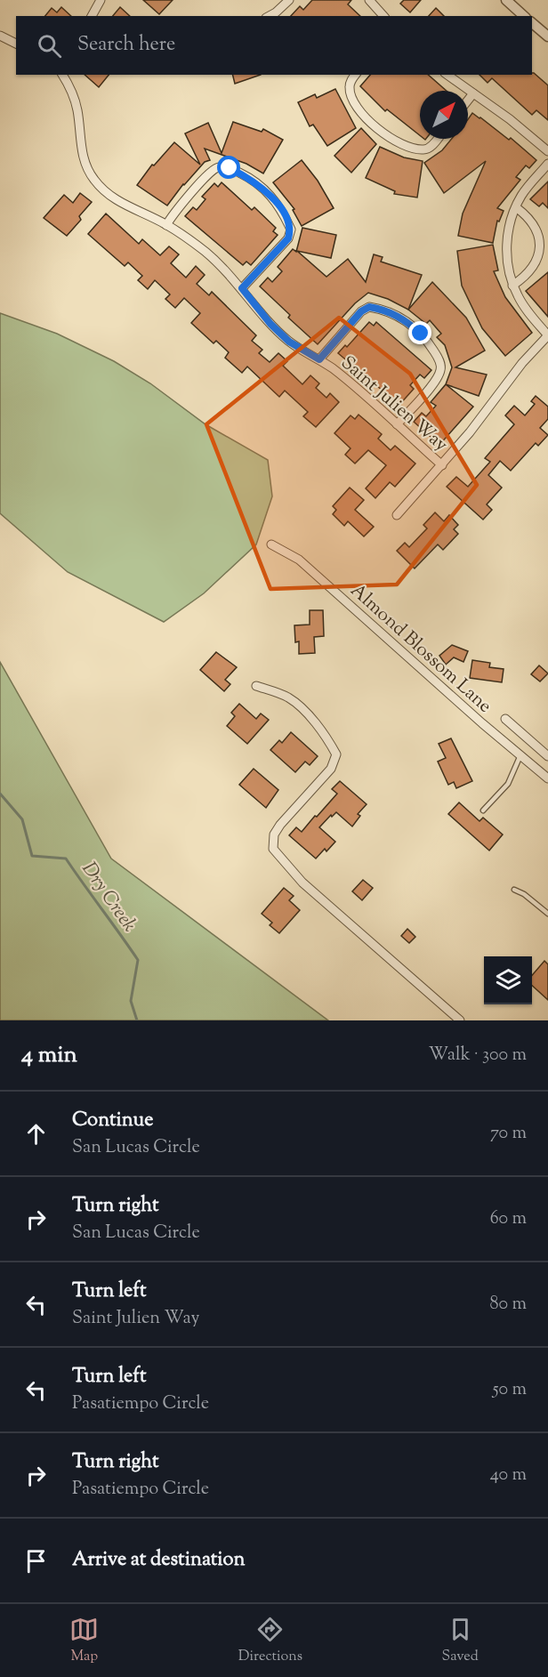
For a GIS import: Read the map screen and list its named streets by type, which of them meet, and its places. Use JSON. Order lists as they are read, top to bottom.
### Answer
{
  "streets": {
    "street": ["Saint Julien Way", "Almond Blossom Lane"]
  },
  "water": ["Dry Creek"],
  "north": "top right",
  "page": {
    "search": "Search here",
    "heading": ["4 min", "Walk · 300 m"],
    "list": [
      ["Continue", "San Lucas Circle", "70 m"],
      ["Turn right", "San Lucas Circle", "60 m"],
      ["Turn left", "Saint Julien Way", "80 m"],
      ["Turn left", "Pasatiempo Circle", "50 m"],
      ["Turn right", "Pasatiempo Circle", "40 m"],
      "Arrive at destination"
    ],
    "nav": ["Map", "Directions", "Saved"]
  }
}
